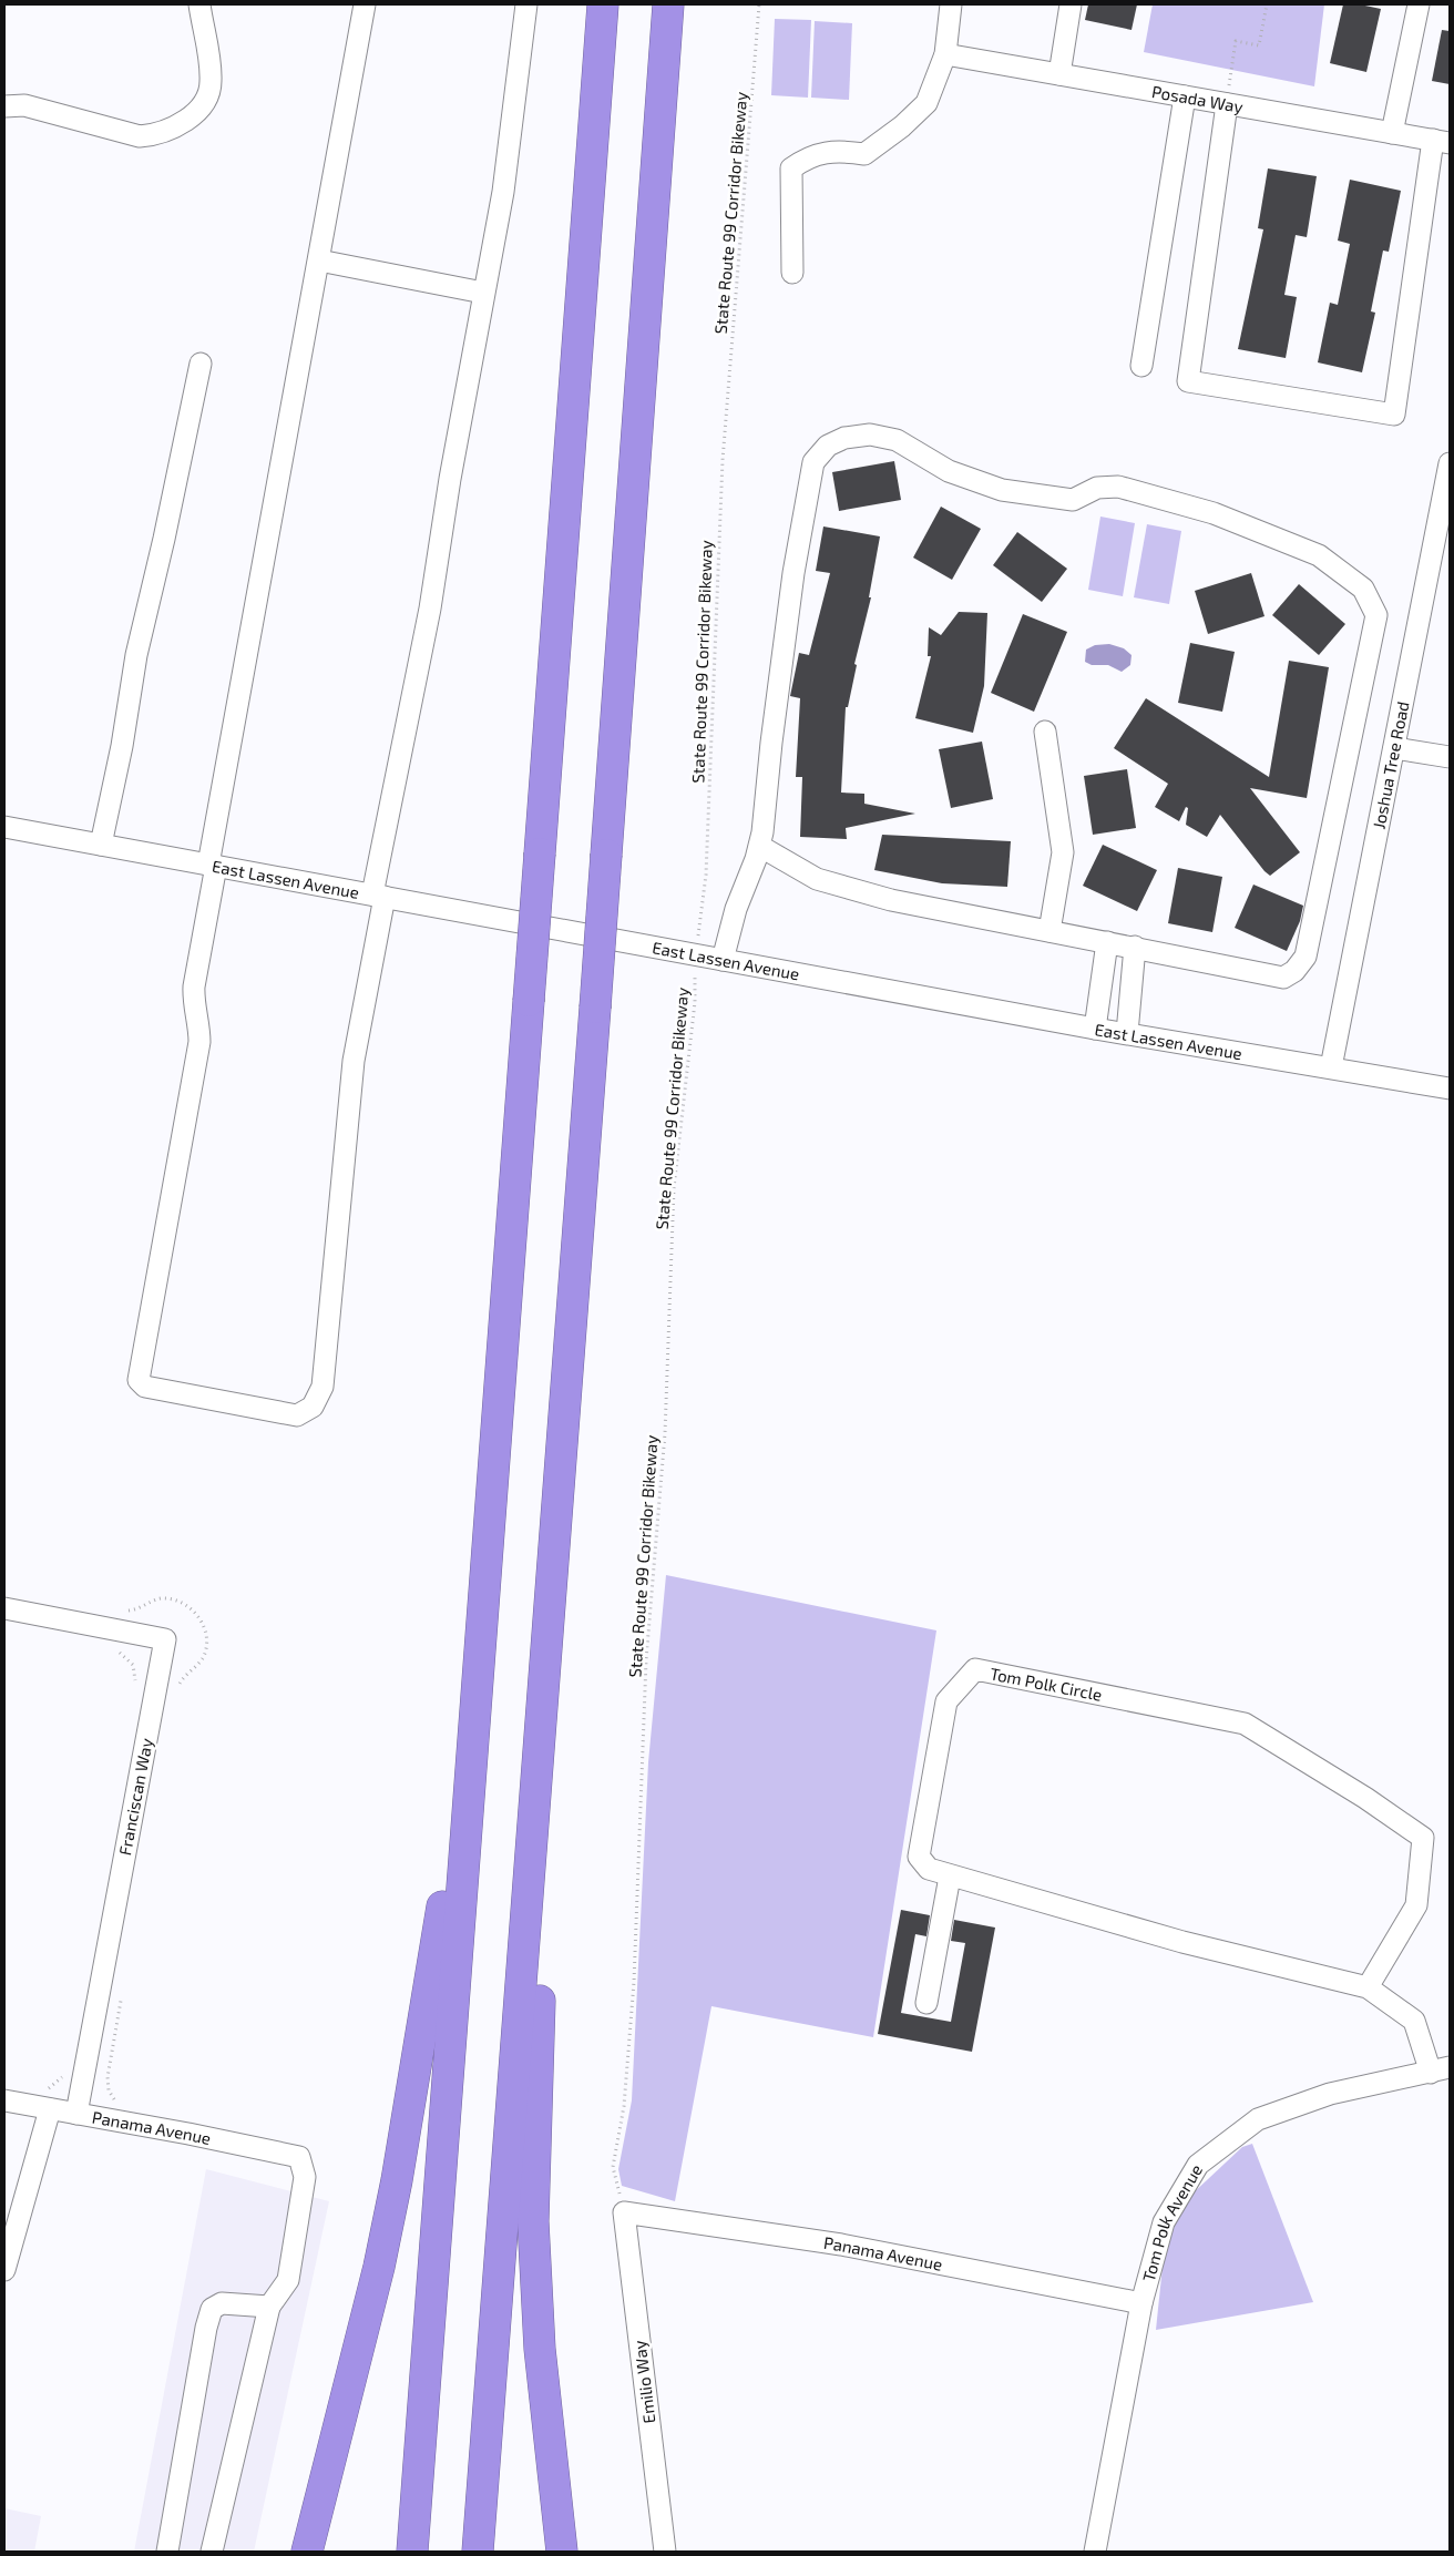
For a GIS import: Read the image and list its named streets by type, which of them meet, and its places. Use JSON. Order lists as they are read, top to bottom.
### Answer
{
  "streets": {
    "street": [
      "Posada Way",
      "Joshua Tree Road",
      "East Lassen Avenue",
      "Tom Polk Circle",
      "Franciscan Way",
      "Panama Avenue",
      "Tom Polk Avenue",
      "Emilio Way"
    ],
    "path": ["State Route 99 Corridor Bikeway"]
  },
  "crossings": [
    ["State Route 99 Corridor Bikeway", "East Lassen Avenue"],
    ["State Route 99 Corridor Bikeway", "Panama Avenue"],
    ["State Route 99 Corridor Bikeway", "Emilio Way"],
    ["Joshua Tree Road", "East Lassen Avenue"],
    ["Tom Polk Circle", "Tom Polk Avenue"],
    ["Franciscan Way", "Panama Avenue"],
    ["Panama Avenue", "Tom Polk Avenue"],
    ["Panama Avenue", "Emilio Way"]
  ]
}
